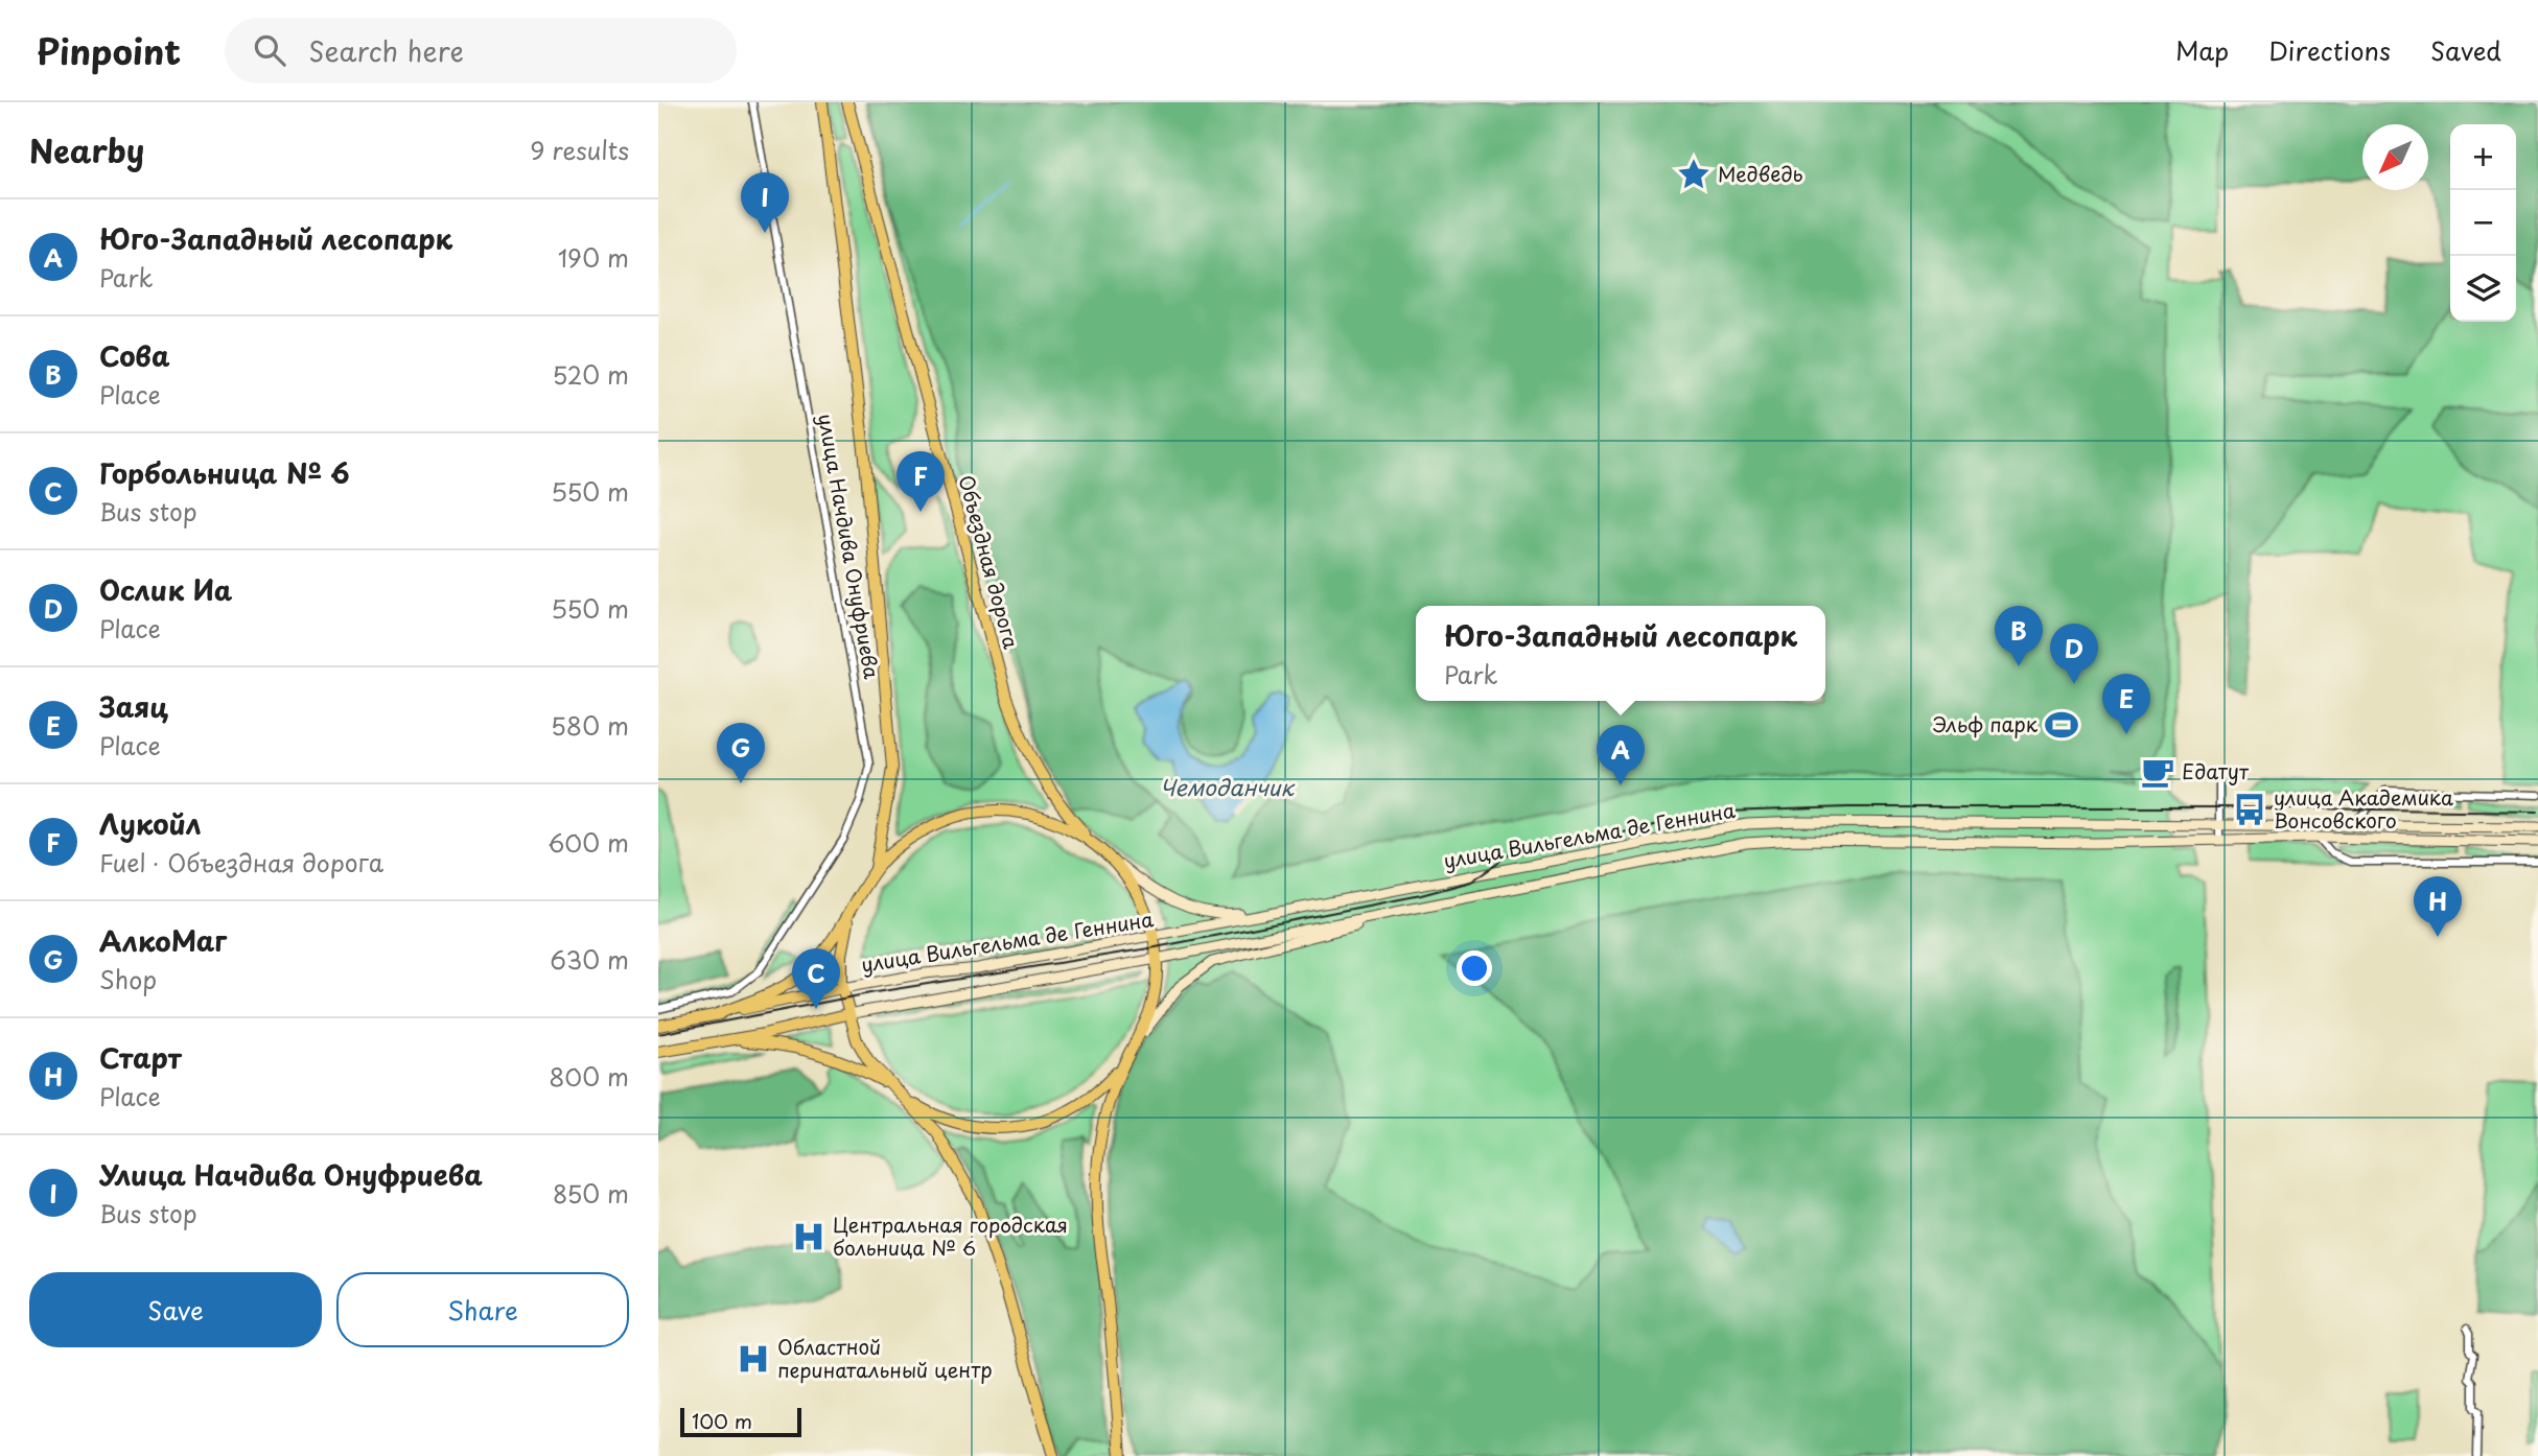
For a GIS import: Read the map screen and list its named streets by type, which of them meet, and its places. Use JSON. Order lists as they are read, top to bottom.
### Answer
{
  "streets": {
    "main road": ["Объездная дорога", "улица Вильгельма де Геннина"],
    "street": ["улица Начдива Онуфриева"]
  },
  "water": ["Чемоданчик"],
  "places": {
    "place": ["Медведь"],
    "sports": ["Эльф парк"],
    "cafe": ["Едатут"],
    "bus stop": ["улица Академика Вонсовского"],
    "hospital": ["Центральная городская больница № 6", "Областной перинатальный центр"]
  },
  "scale_bar": "100 m",
  "north": "bottom left",
  "page": {
    "header": "Pinpoint",
    "search": "Search here",
    "nav": ["Map", "Directions", "Saved"],
    "heading": ["Nearby", "9 results"],
    "map_buttons": ["+", "−"],
    "pins": [
      "I",
      "F",
      "B",
      "D",
      "E",
      "G",
      "A",
      "H",
      "C"
    ],
    "list": [
      {
        "mark": "A",
        "name": "Юго-Западный лесопарк",
        "note": "Park",
        "value": "190 m"
      },
      {
        "mark": "B",
        "name": "Сова",
        "note": "Place",
        "value": "520 m"
      },
      {
        "mark": "C",
        "name": "Горбольница № 6",
        "note": "Bus stop",
        "value": "550 m"
      },
      {
        "mark": "D",
        "name": "Ослик Иа",
        "note": "Place",
        "value": "550 m"
      },
      {
        "mark": "E",
        "name": "Заяц",
        "note": "Place",
        "value": "580 m"
      },
      {
        "mark": "F",
        "name": "Лукойл",
        "note": "Fuel · Объездная дорога",
        "value": "600 m"
      },
      {
        "mark": "G",
        "name": "АлкоМаг",
        "note": "Shop",
        "value": "630 m"
      },
      {
        "mark": "H",
        "name": "Старт",
        "note": "Place",
        "value": "800 m"
      },
      {
        "mark": "I",
        "name": "Улица Начдива Онуфриева",
        "note": "Bus stop",
        "value": "850 m"
      }
    ],
    "popup": ["Юго-Западный лесопарк", "Park"],
    "buttons": ["Save", "Share"],
    "scale": "100 m"
  }
}
